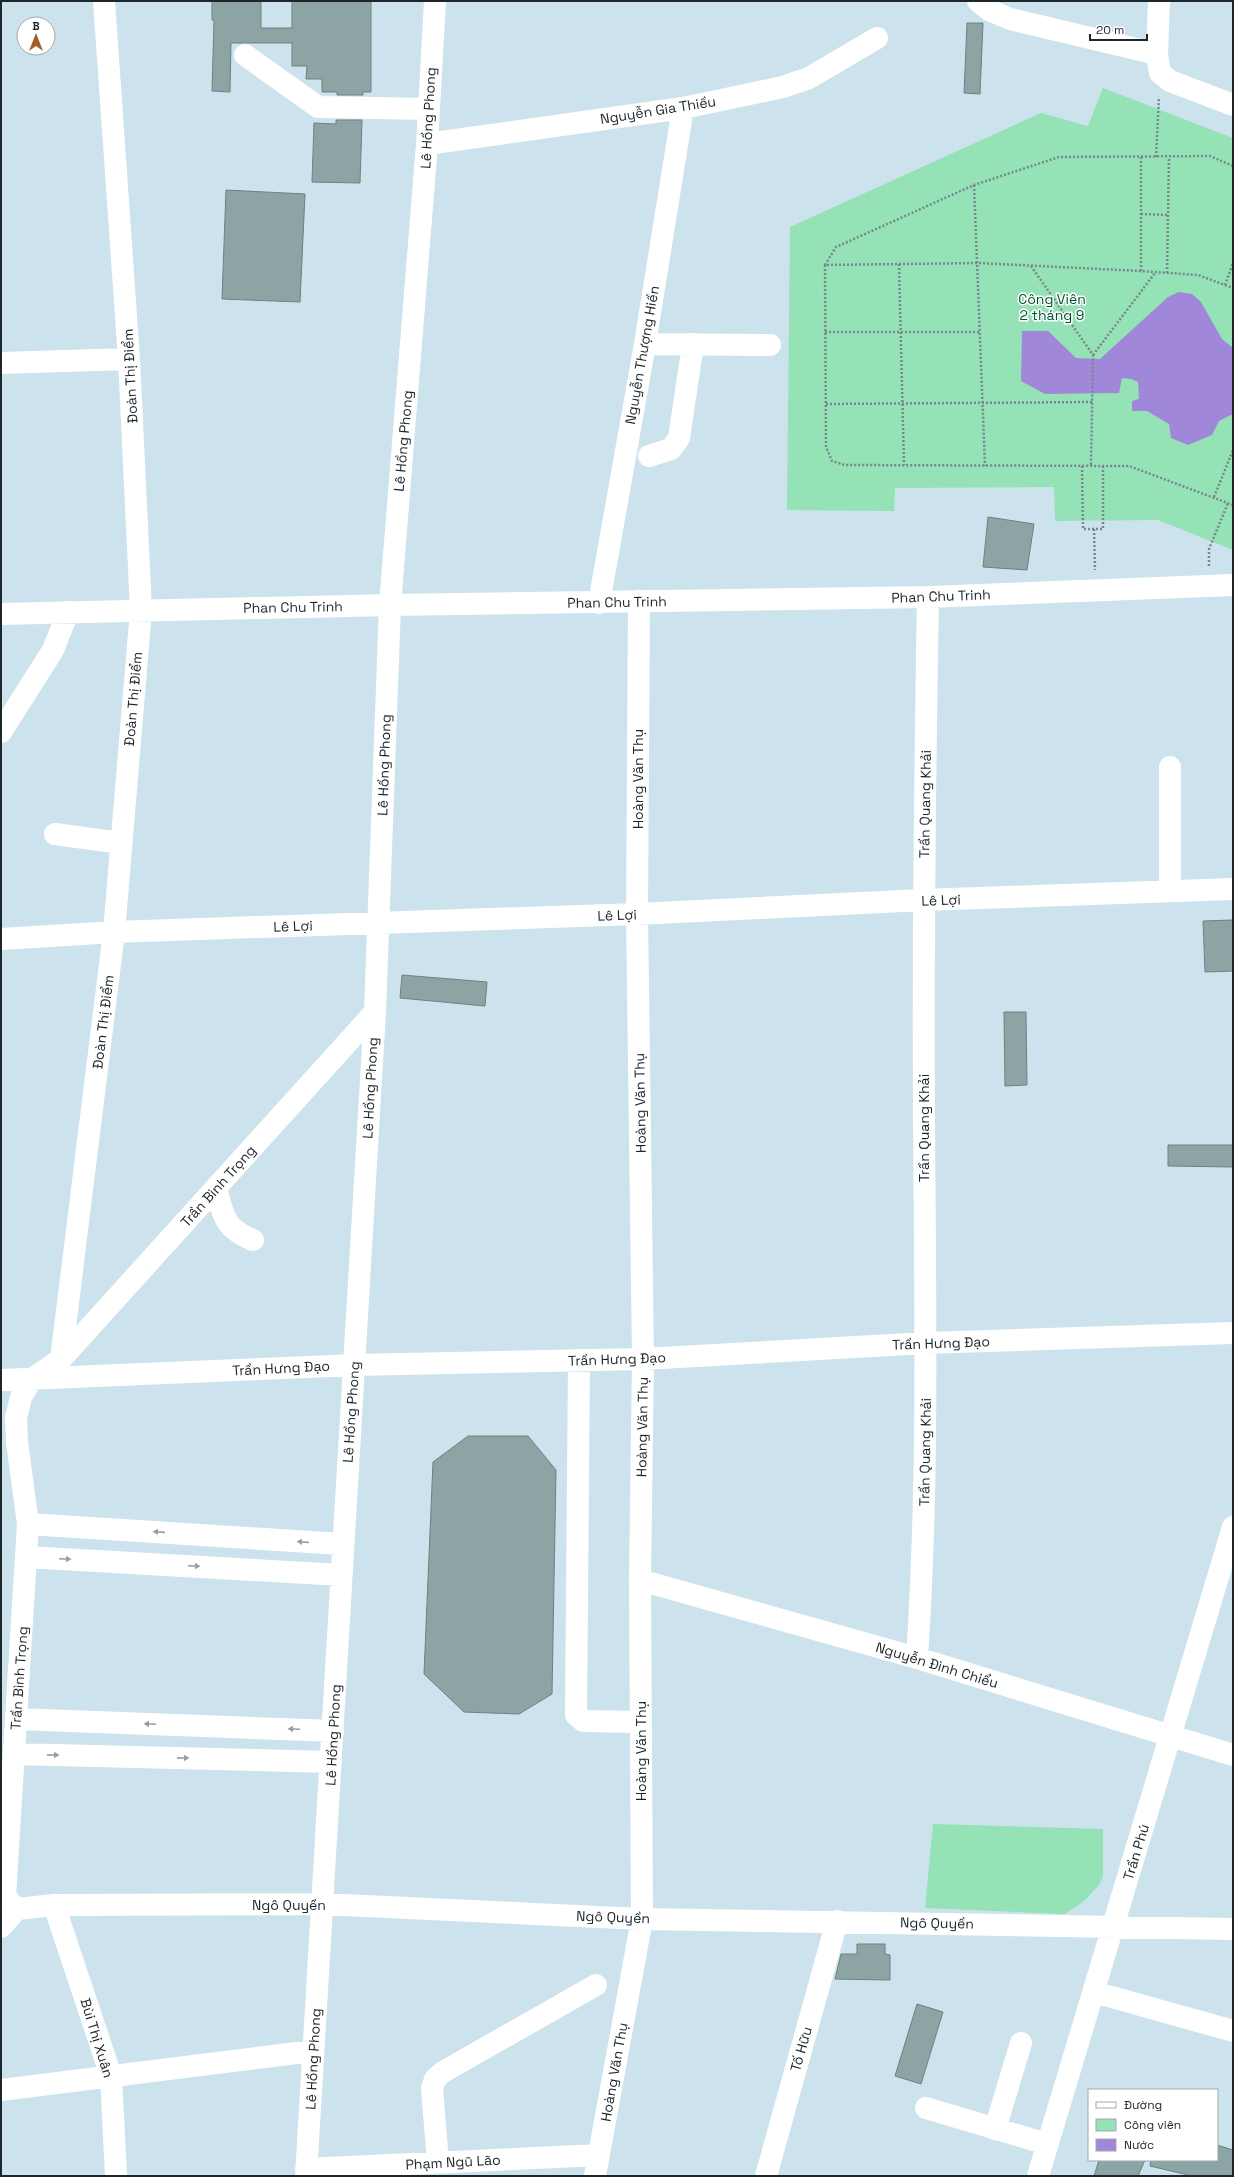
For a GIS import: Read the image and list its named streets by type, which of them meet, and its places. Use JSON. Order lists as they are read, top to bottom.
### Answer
{
  "streets": {
    "street": [
      "Nguyễn Gia Thiều",
      "Lê Hồng Phong",
      "Nguyễn Thượng Hiền",
      "Đoàn Thị Điểm",
      "Phan Chu Trinh",
      "Hoàng Văn Thụ",
      "Trần Quang Khải",
      "Lê Lợi",
      "Trần Bình Trọng",
      "Trần Hưng Đạo",
      "Nguyễn Đình Chiểu",
      "Trần Phú",
      "Ngô Quyền",
      "Bùi Thị Xuân",
      "Tố Hữu",
      "Phạm Ngũ Lão"
    ]
  },
  "crossings": [
    ["Nguyễn Gia Thiều", "Lê Hồng Phong"],
    ["Nguyễn Gia Thiều", "Nguyễn Thượng Hiền"],
    ["Lê Hồng Phong", "Phan Chu Trinh"],
    ["Lê Hồng Phong", "Lê Lợi"],
    ["Lê Hồng Phong", "Trần Bình Trọng"],
    ["Lê Hồng Phong", "Trần Hưng Đạo"],
    ["Lê Hồng Phong", "Ngô Quyền"],
    ["Lê Hồng Phong", "Phạm Ngũ Lão"],
    ["Nguyễn Thượng Hiền", "Phan Chu Trinh"],
    ["Đoàn Thị Điểm", "Phan Chu Trinh"],
    ["Đoàn Thị Điểm", "Lê Lợi"],
    ["Đoàn Thị Điểm", "Trần Bình Trọng"],
    ["Phan Chu Trinh", "Hoàng Văn Thụ"],
    ["Phan Chu Trinh", "Trần Quang Khải"],
    ["Hoàng Văn Thụ", "Lê Lợi"],
    ["Hoàng Văn Thụ", "Trần Hưng Đạo"],
    ["Hoàng Văn Thụ", "Nguyễn Đình Chiểu"],
    ["Hoàng Văn Thụ", "Ngô Quyền"],
    ["Hoàng Văn Thụ", "Phạm Ngũ Lão"],
    ["Trần Quang Khải", "Lê Lợi"],
    ["Trần Quang Khải", "Trần Hưng Đạo"],
    ["Trần Quang Khải", "Nguyễn Đình Chiểu"],
    ["Trần Bình Trọng", "Trần Hưng Đạo"],
    ["Trần Bình Trọng", "Ngô Quyền"],
    ["Nguyễn Đình Chiểu", "Trần Phú"],
    ["Trần Phú", "Ngô Quyền"],
    ["Ngô Quyền", "Bùi Thị Xuân"],
    ["Ngô Quyền", "Tố Hữu"]
  ],
  "parks": ["Công Viên 2 tháng 9"],
  "legend": ["Đường", "Công viên", "Nước"],
  "scale_bar": "20 m",
  "north": "top"
}
